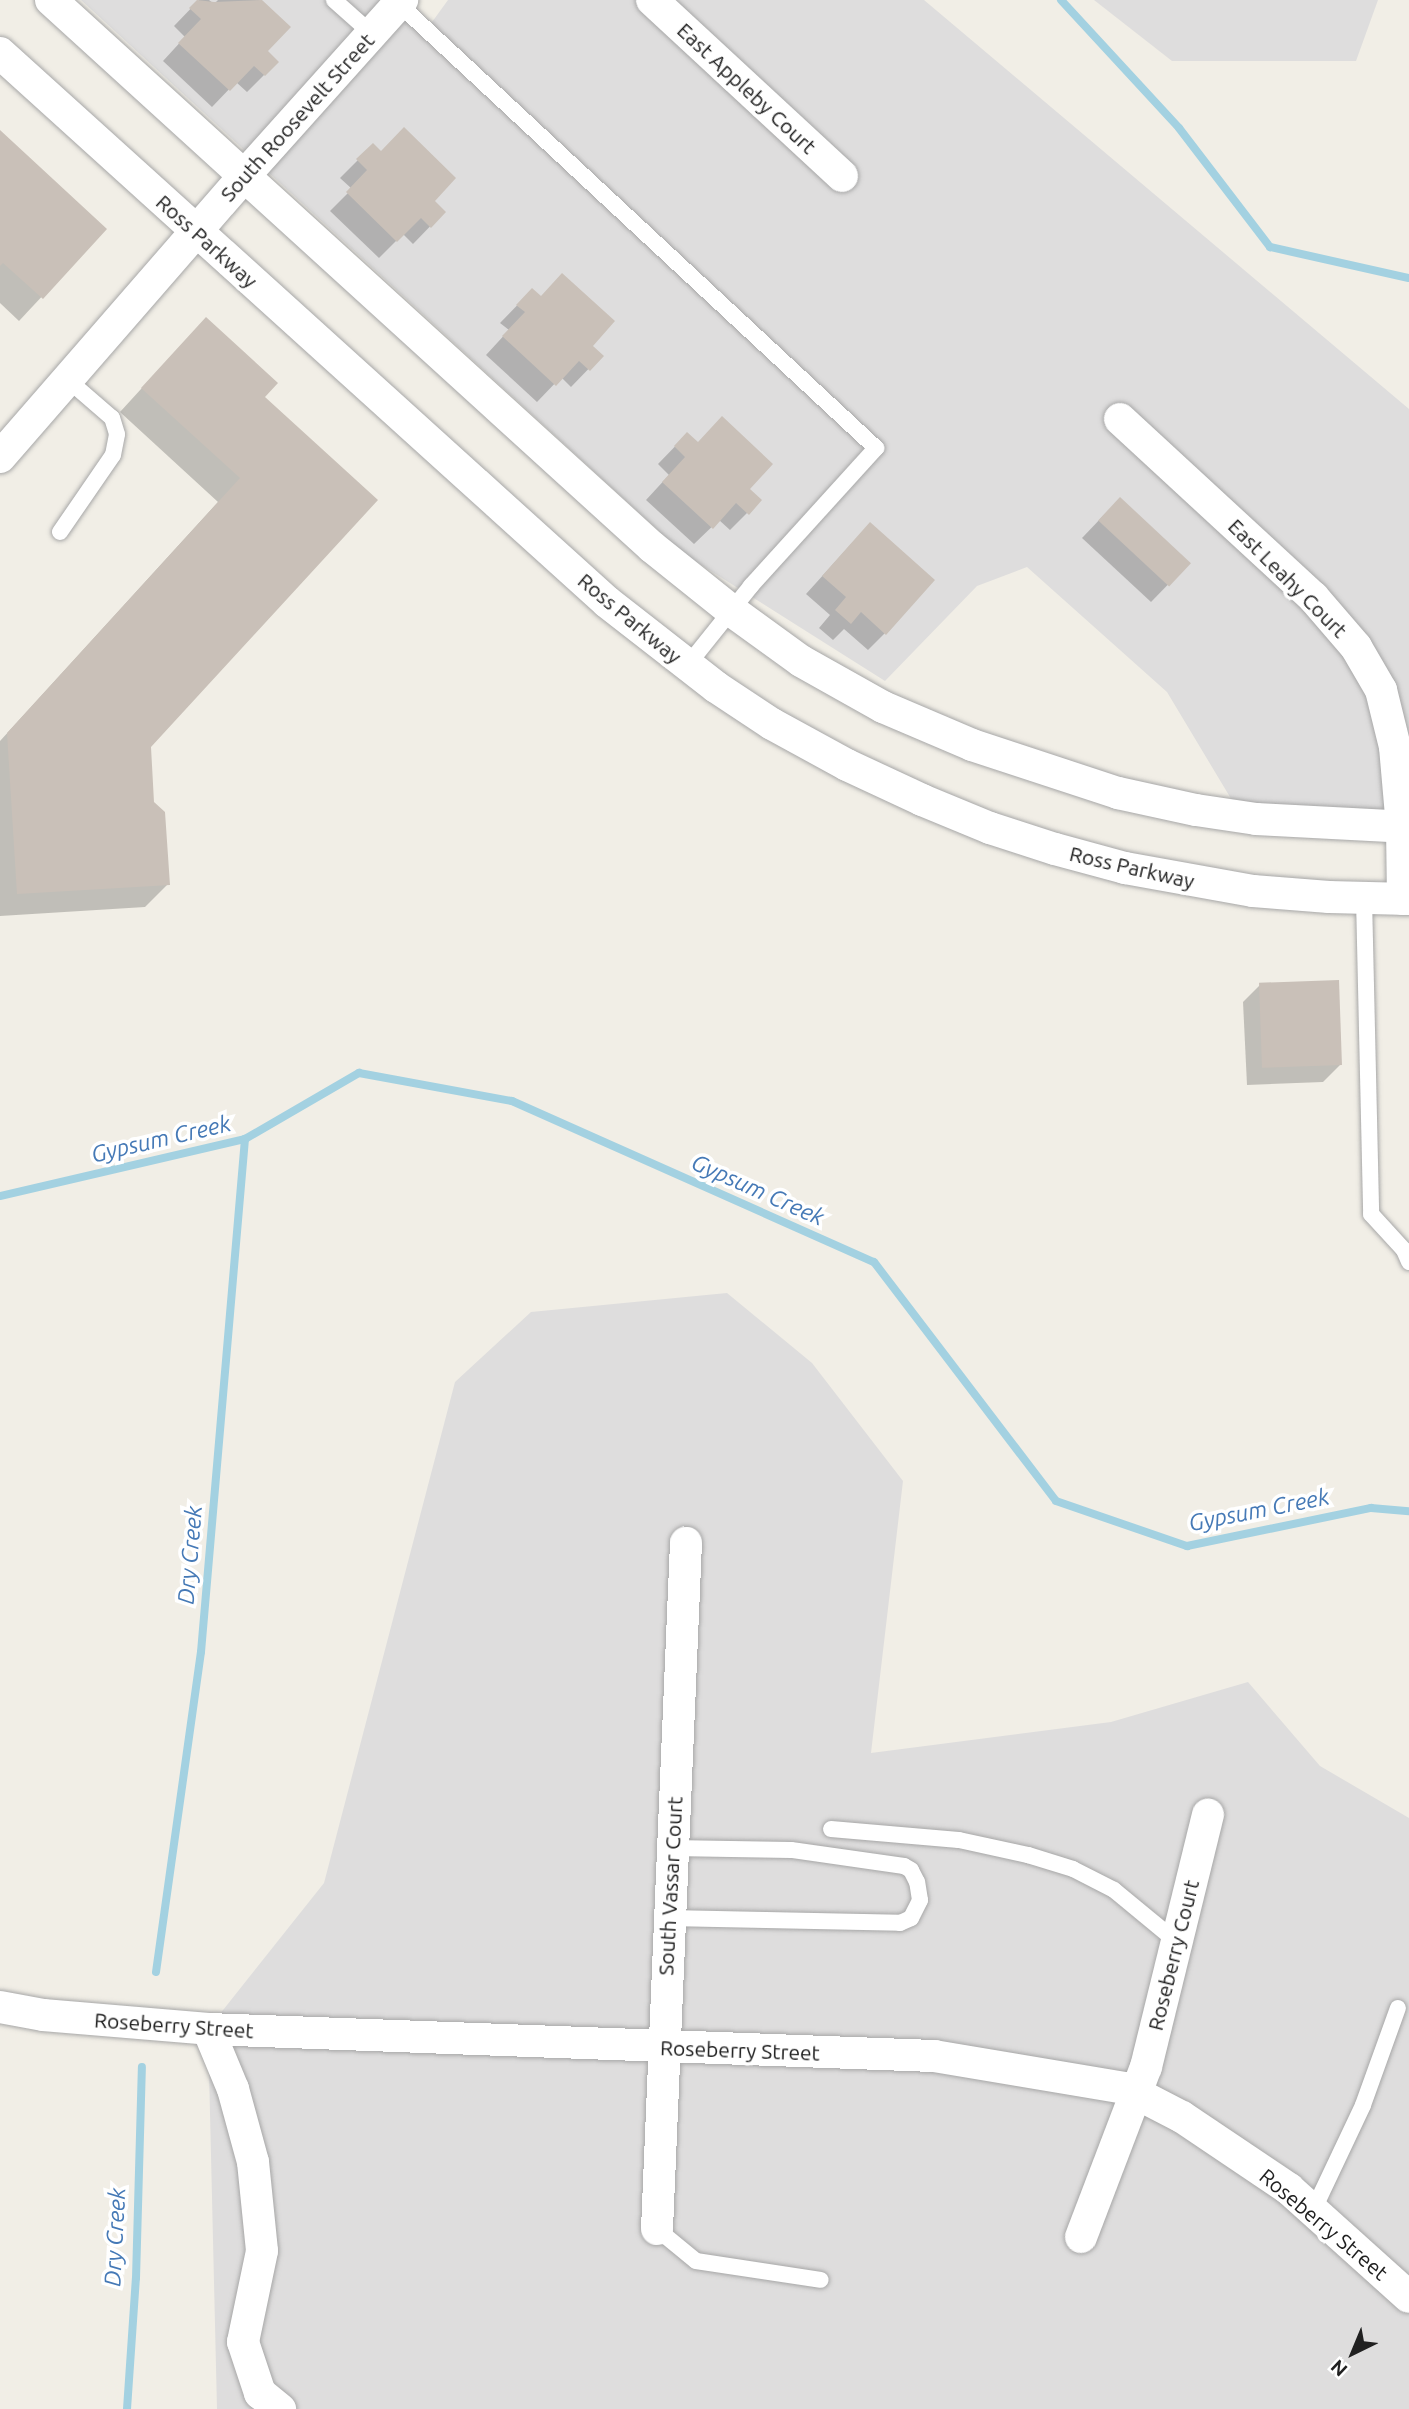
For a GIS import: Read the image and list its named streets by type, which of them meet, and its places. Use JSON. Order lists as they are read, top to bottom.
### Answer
{
  "streets": {
    "street": [
      "East Appleby Court",
      "South Roosevelt Street",
      "Ross Parkway",
      "East Leahy Court",
      "South Vassar Court",
      "Roseberry Court",
      "Roseberry Street"
    ]
  },
  "crossings": [
    ["South Roosevelt Street", "Ross Parkway"],
    ["Ross Parkway", "East Leahy Court"],
    ["South Vassar Court", "Roseberry Street"],
    ["Roseberry Court", "Roseberry Street"]
  ],
  "water": ["Gypsum Creek", "Dry Creek"],
  "north": "bottom left"
}
